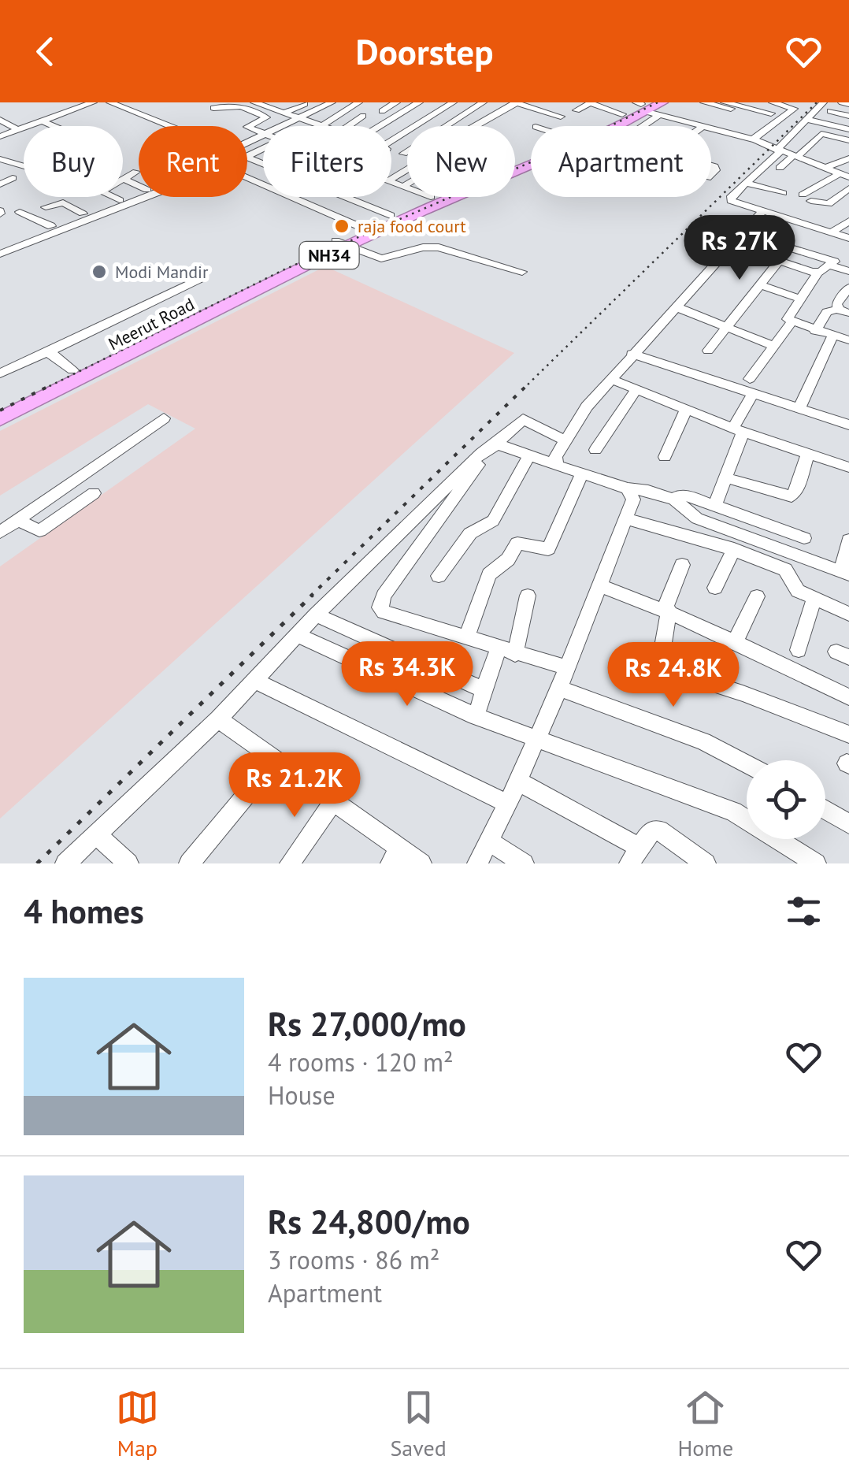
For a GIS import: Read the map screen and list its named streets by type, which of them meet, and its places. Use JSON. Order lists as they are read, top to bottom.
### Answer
{
  "streets": {
    "highway": ["NH34", "Meerut Road"]
  },
  "places": ["raja food court", "Modi Mandir"],
  "page": {
    "header": "Doorstep",
    "chip": [
      "Buy",
      "Rent",
      "Filters",
      "New",
      "Apartment"
    ],
    "price": [
      "Rs 27K",
      "Rs 34.3K",
      "Rs 24.8K",
      "Rs 21.2K"
    ],
    "heading": "4 homes",
    "list": [
      {
        "name": "Rs 27,000/mo",
        "note": "4 rooms · 120 m² · House"
      },
      {
        "name": "Rs 24,800/mo",
        "note": "3 rooms · 86 m² · Apartment"
      }
    ],
    "tabs": ["Map", "Saved", "Home"]
  }
}
